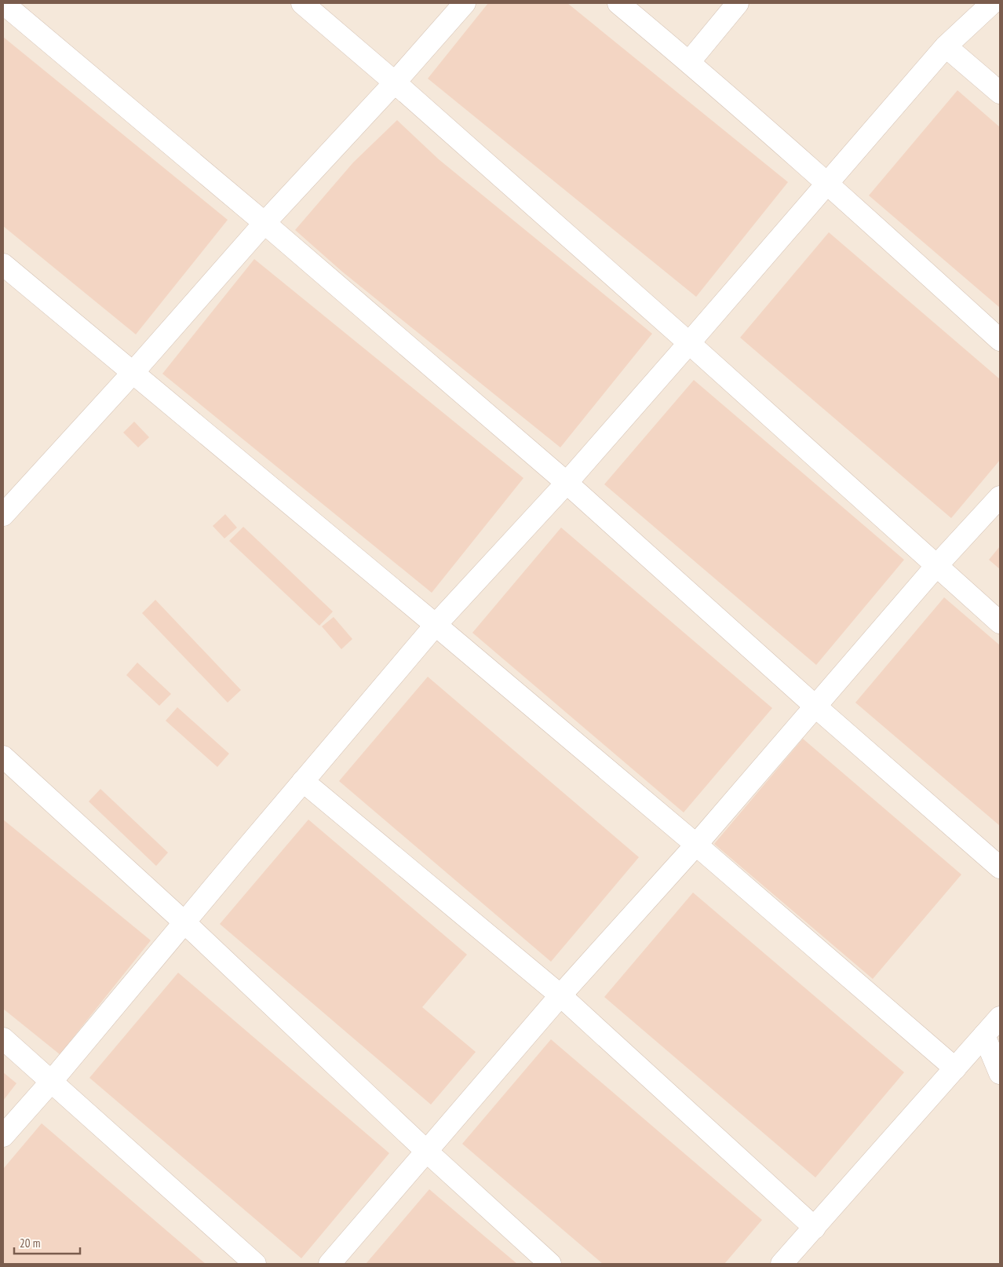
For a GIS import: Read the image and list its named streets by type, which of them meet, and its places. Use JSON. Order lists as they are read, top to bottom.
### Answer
{
  "scale_bar": "20 m"
}
